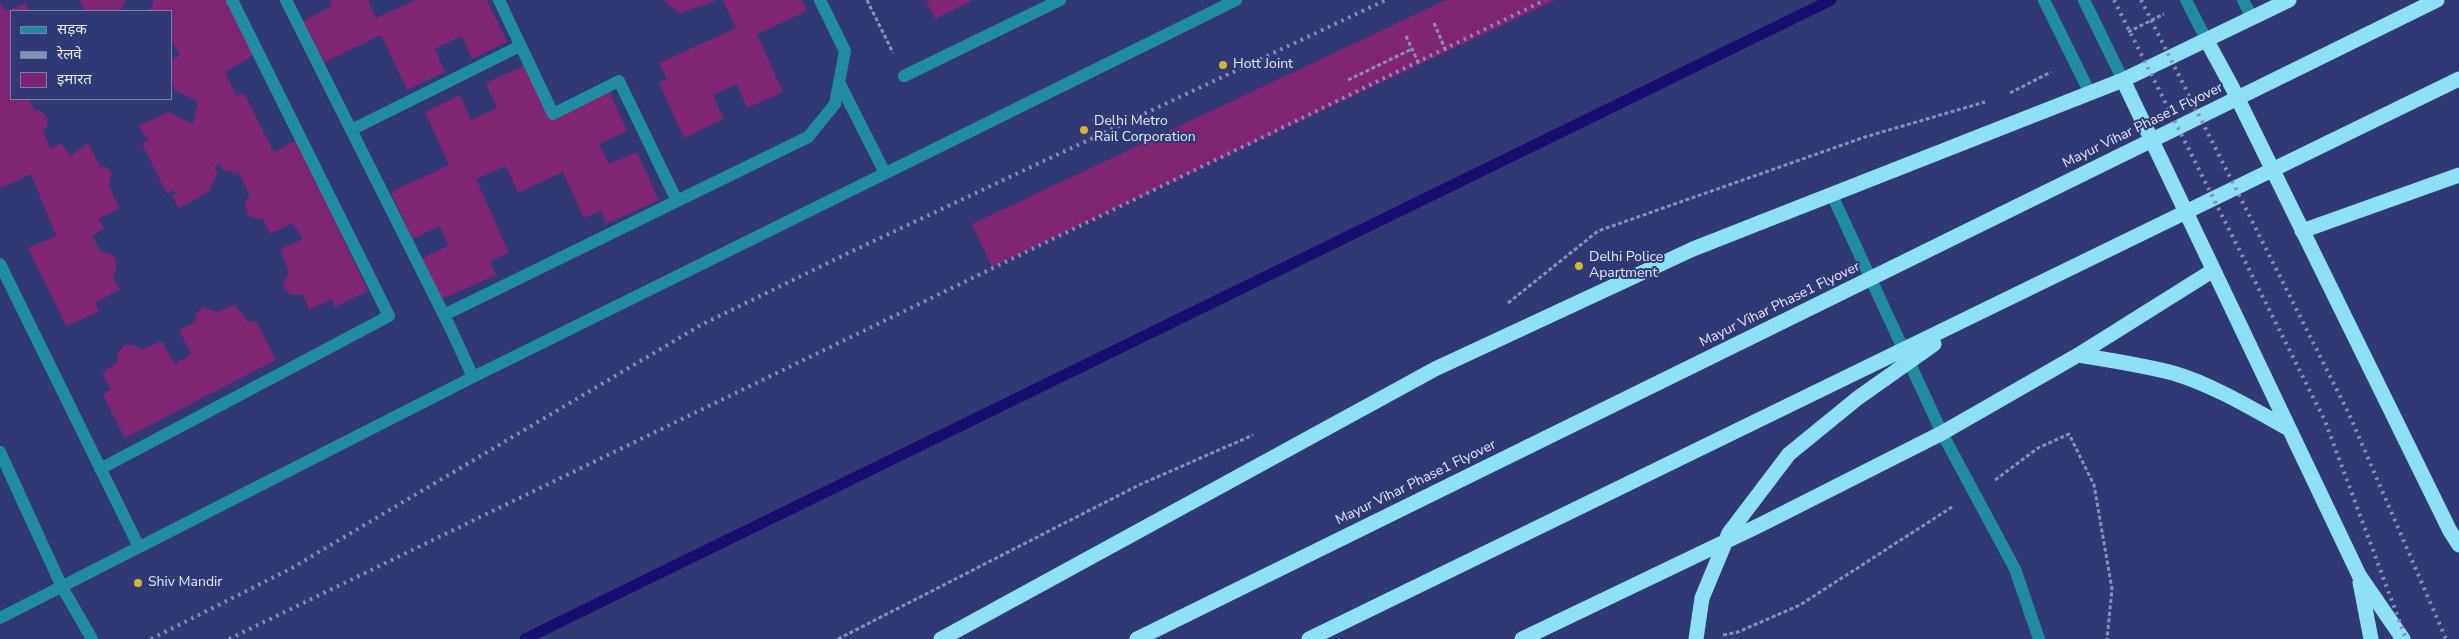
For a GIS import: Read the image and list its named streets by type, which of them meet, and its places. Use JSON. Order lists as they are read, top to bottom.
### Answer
{
  "streets": {
    "highway": ["Mayur Vihar Phase1 Flyover"]
  },
  "places": [
    "Hott Joint",
    "Delhi Metro Rail Corporation",
    "Delhi Police Apartment",
    "Shiv Mandir"
  ],
  "legend": ["सड़क", "रेलवे", "इमारत"]
}
